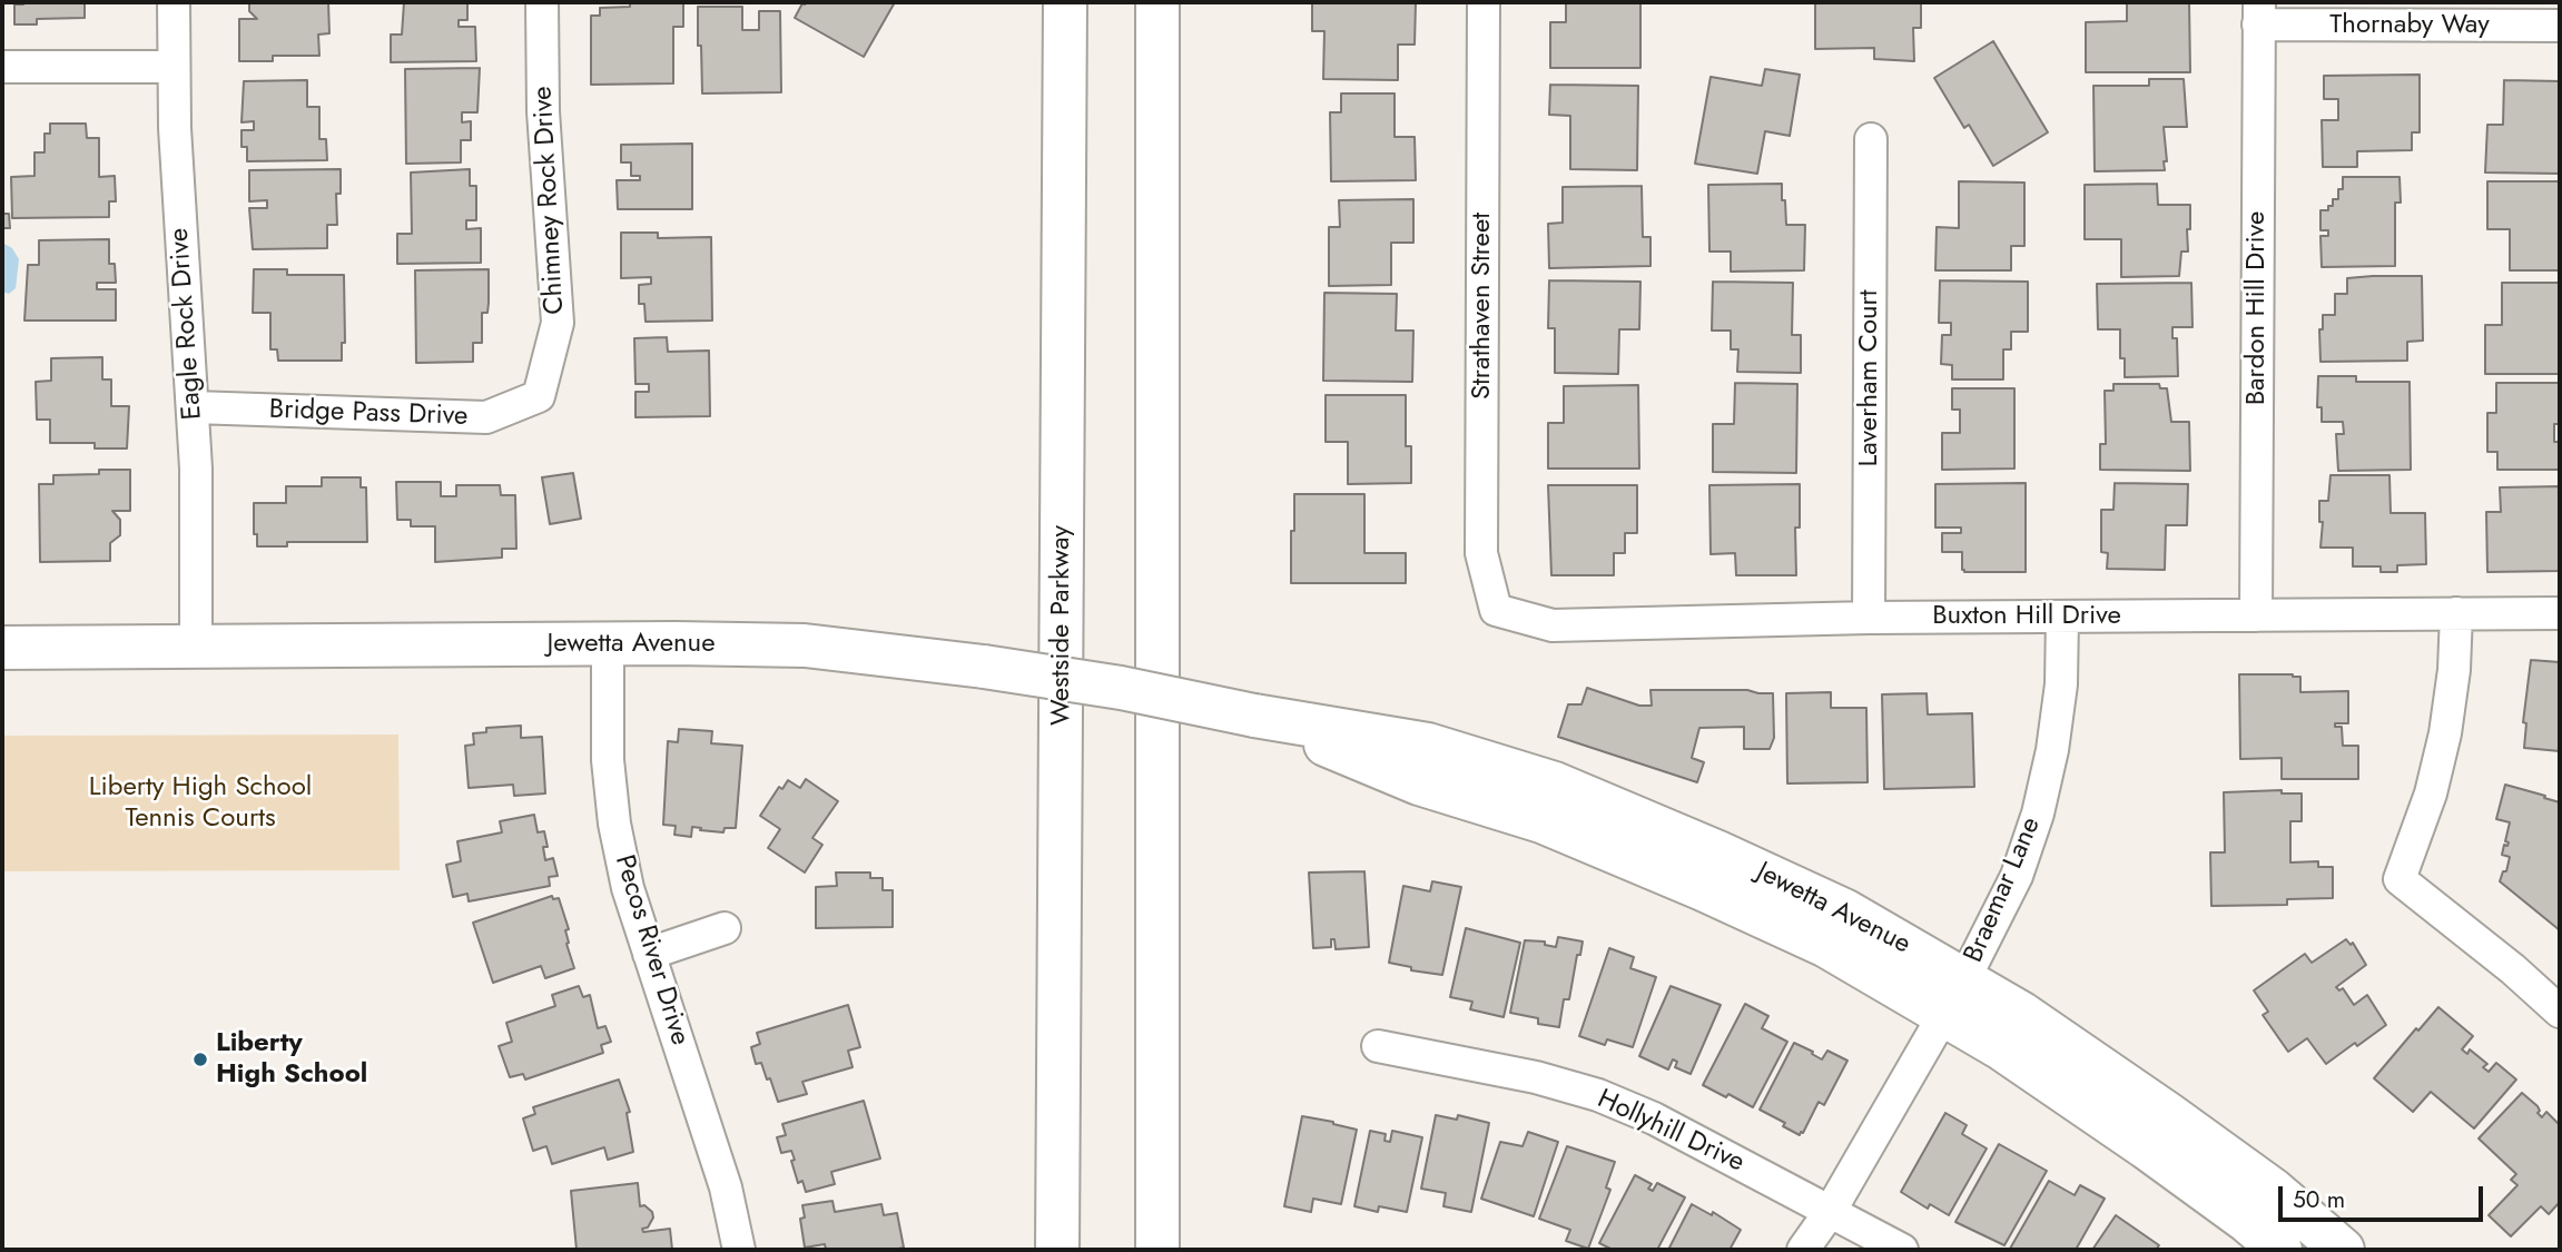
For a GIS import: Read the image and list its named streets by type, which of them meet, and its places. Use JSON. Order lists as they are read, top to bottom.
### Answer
{
  "streets": {
    "main road": ["Westside Parkway", "Jewetta Avenue"],
    "street": [
      "Thornaby Way",
      "Chimney Rock Drive",
      "Strathaven Street",
      "Bardon Hill Drive",
      "Eagle Rock Drive",
      "Laverham Court",
      "Bridge Pass Drive",
      "Buxton Hill Drive",
      "Braemar Lane",
      "Pecos River Drive",
      "Hollyhill Drive"
    ]
  },
  "crossings": [
    ["Thornaby Way", "Bardon Hill Drive"],
    ["Chimney Rock Drive", "Bridge Pass Drive"],
    ["Strathaven Street", "Buxton Hill Drive"],
    ["Bardon Hill Drive", "Buxton Hill Drive"],
    ["Eagle Rock Drive", "Bridge Pass Drive"],
    ["Eagle Rock Drive", "Jewetta Avenue"],
    ["Laverham Court", "Buxton Hill Drive"],
    ["Buxton Hill Drive", "Braemar Lane"],
    ["Jewetta Avenue", "Braemar Lane"],
    ["Jewetta Avenue", "Pecos River Drive"],
    ["Braemar Lane", "Hollyhill Drive"]
  ],
  "parks": ["Liberty High School Tennis Courts"],
  "places": ["Liberty High School"],
  "scale_bar": "50 m"
}
